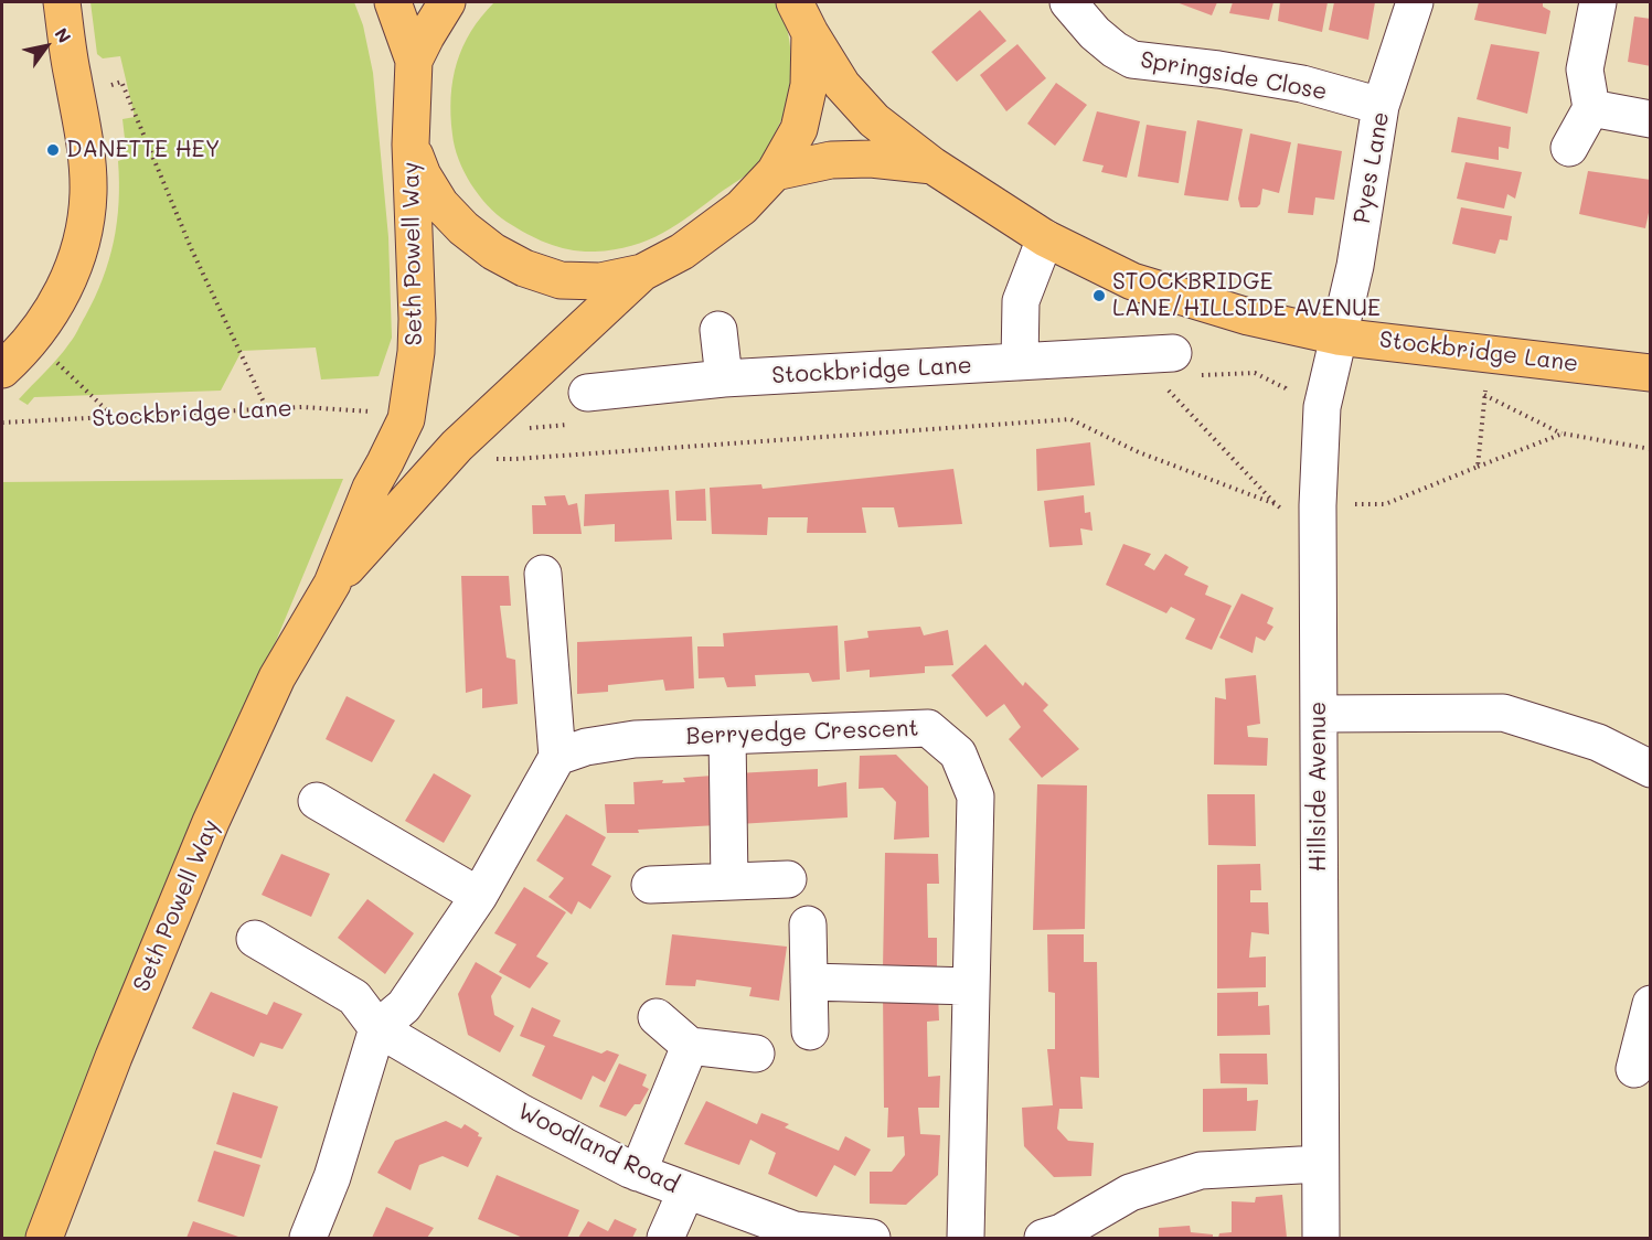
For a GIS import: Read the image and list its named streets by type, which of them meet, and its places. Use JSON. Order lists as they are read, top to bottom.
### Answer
{
  "streets": {
    "main road": ["Seth Powell Way", "Stockbridge Lane"],
    "street": [
      "Springside Close",
      "Pyes Lane",
      "Berryedge Crescent",
      "Hillside Avenue",
      "Woodland Road"
    ]
  },
  "crossings": [
    ["Springside Close", "Pyes Lane"],
    ["Pyes Lane", "Stockbridge Lane"],
    ["Pyes Lane", "Hillside Avenue"],
    ["Stockbridge Lane", "Hillside Avenue"]
  ],
  "places": ["DANETTE HEY", "STOCKBRIDGE LANE/HILLSIDE AVENUE"],
  "north": "top right"
}
